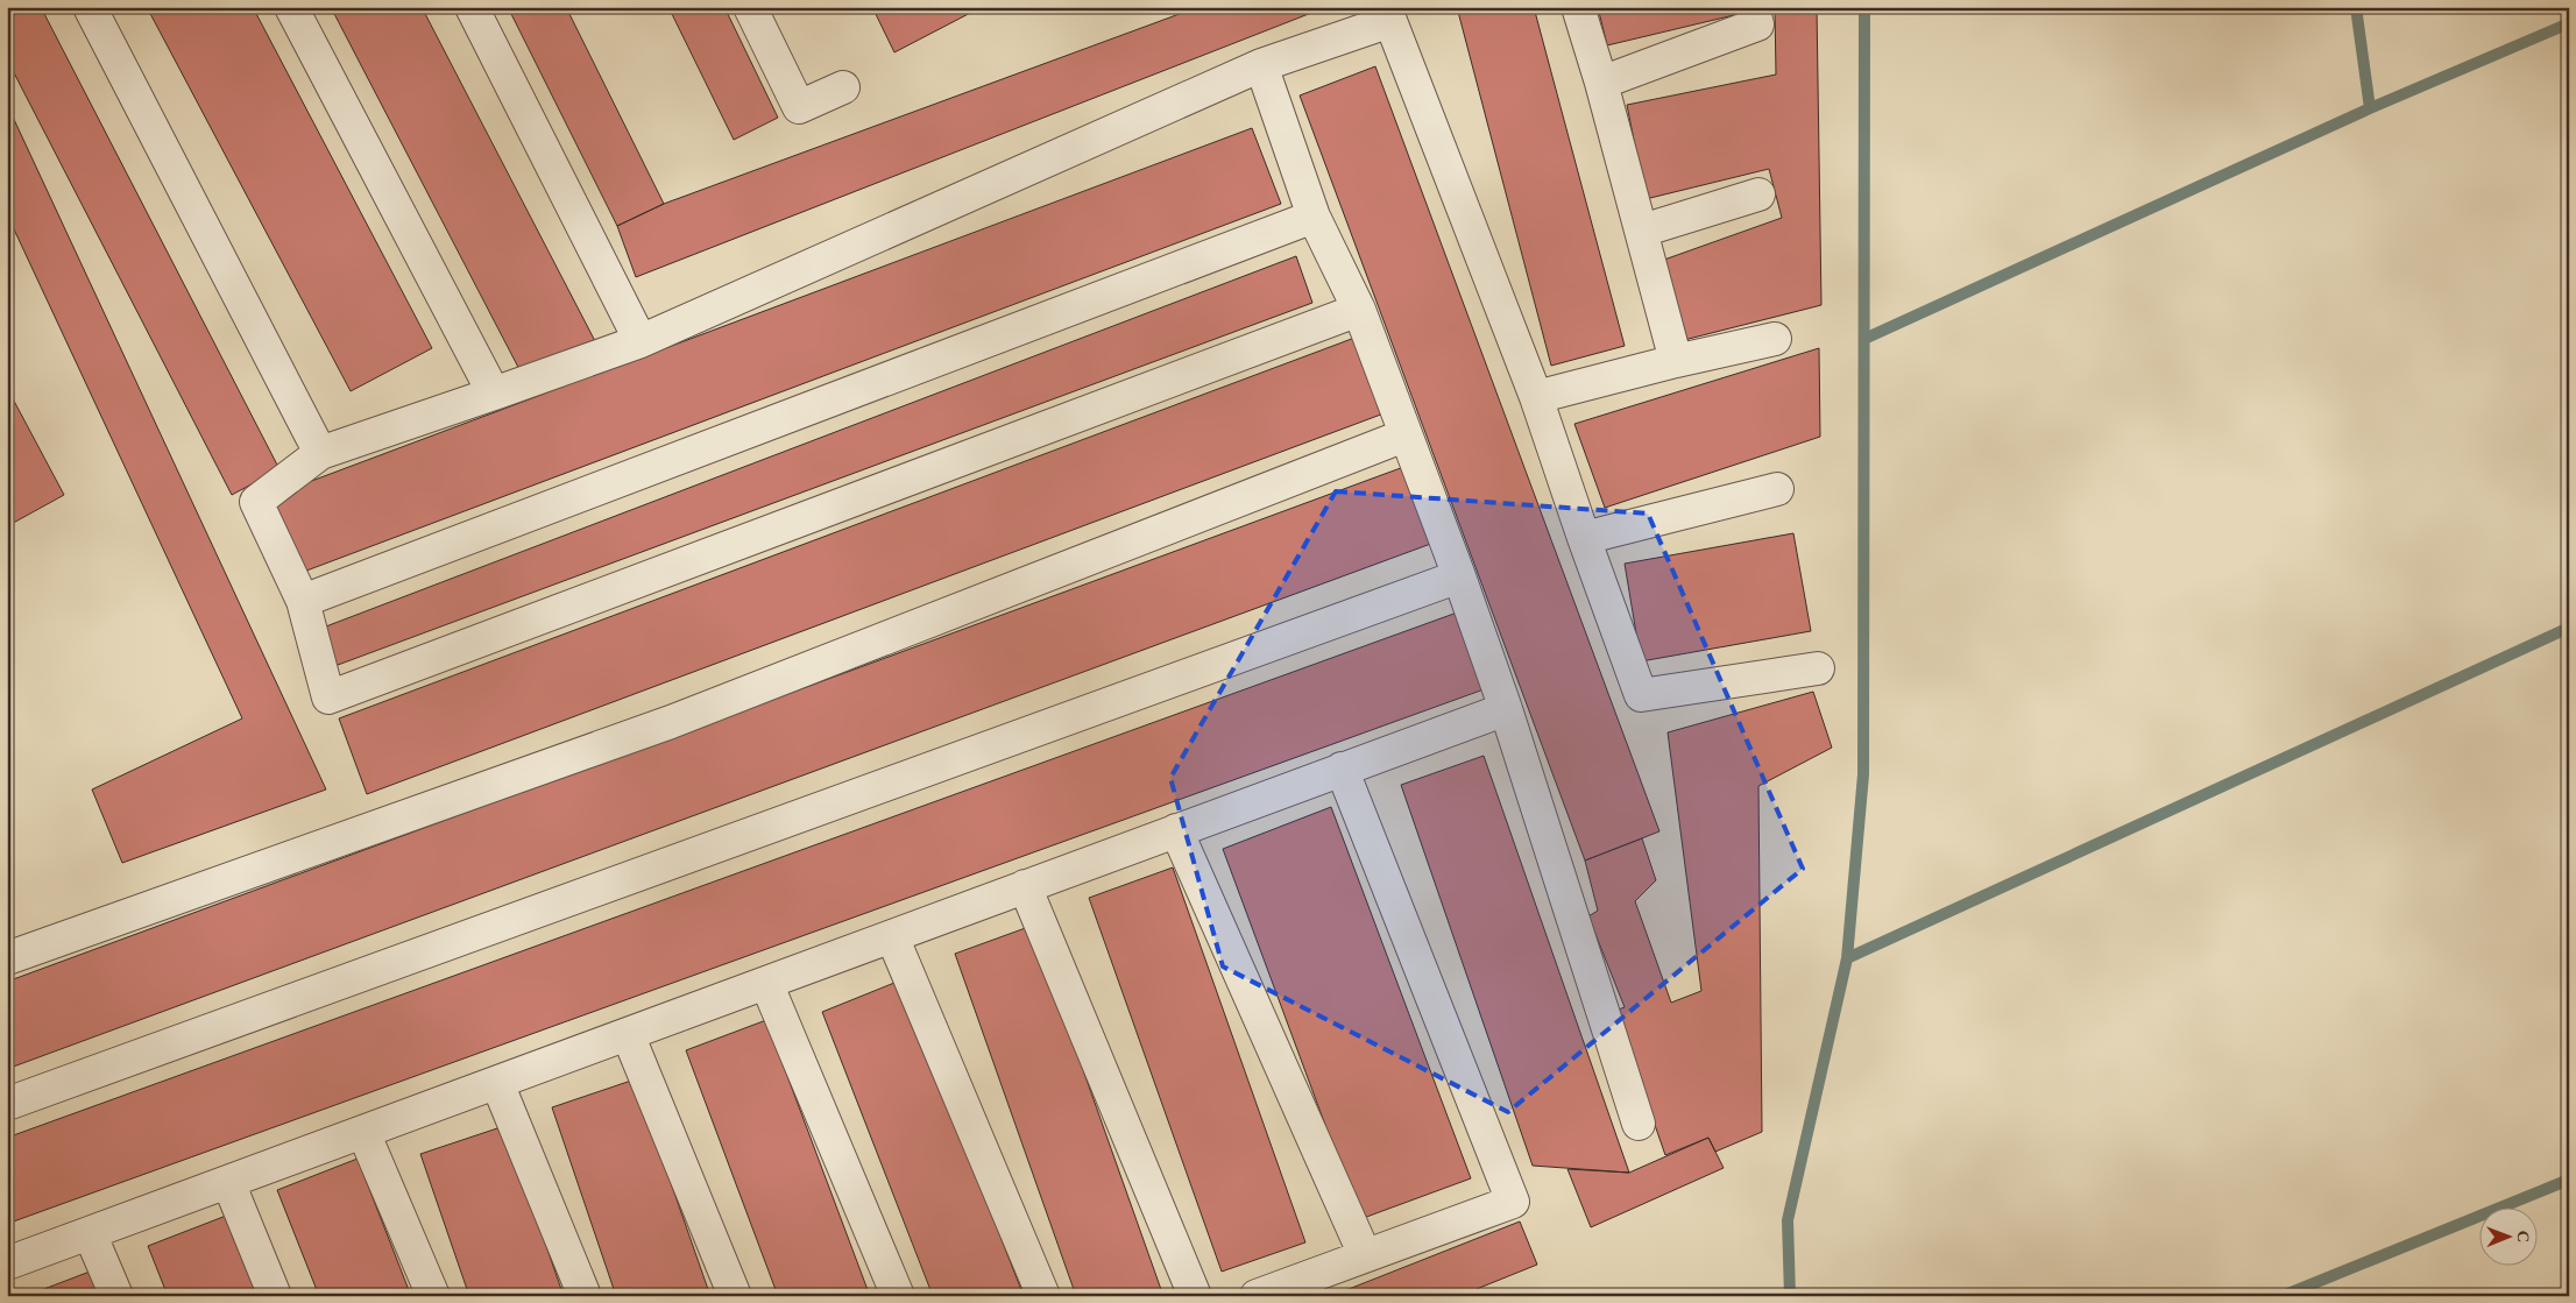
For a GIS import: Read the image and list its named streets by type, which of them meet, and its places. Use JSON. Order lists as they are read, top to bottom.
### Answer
{
  "north": "right"
}
